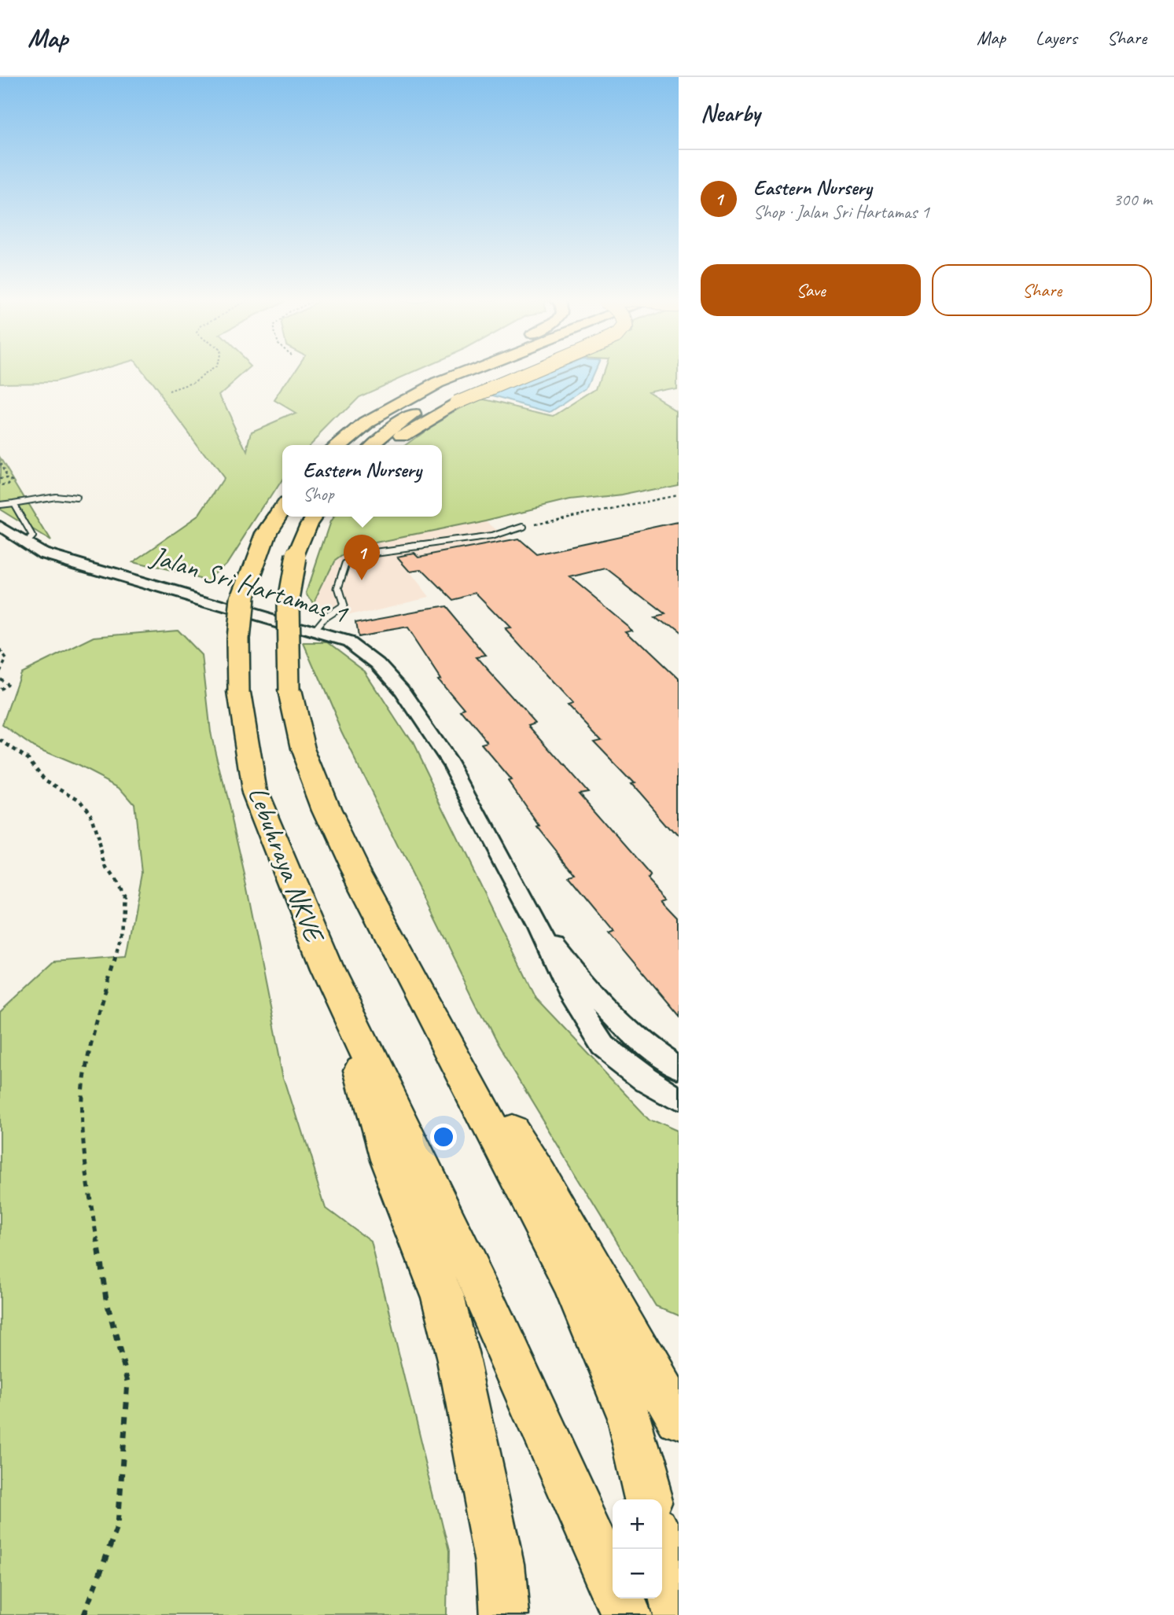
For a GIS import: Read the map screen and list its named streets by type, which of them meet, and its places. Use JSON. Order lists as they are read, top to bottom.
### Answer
{
  "streets": {
    "highway": ["Lebuhraya NKVE"],
    "street": ["Jalan Sri Hartamas 1"]
  },
  "page": {
    "header": "Map",
    "nav": ["Map", "Layers", "Share"],
    "heading": "Nearby",
    "list": [
      {
        "mark": "1",
        "name": "Eastern Nursery",
        "note": "Shop · Jalan Sri Hartamas 1",
        "value": "300 m"
      }
    ],
    "buttons": ["Save", "Share"],
    "popup": ["Eastern Nursery", "Shop"],
    "pins": "1",
    "map_buttons": ["+", "−"]
  }
}
